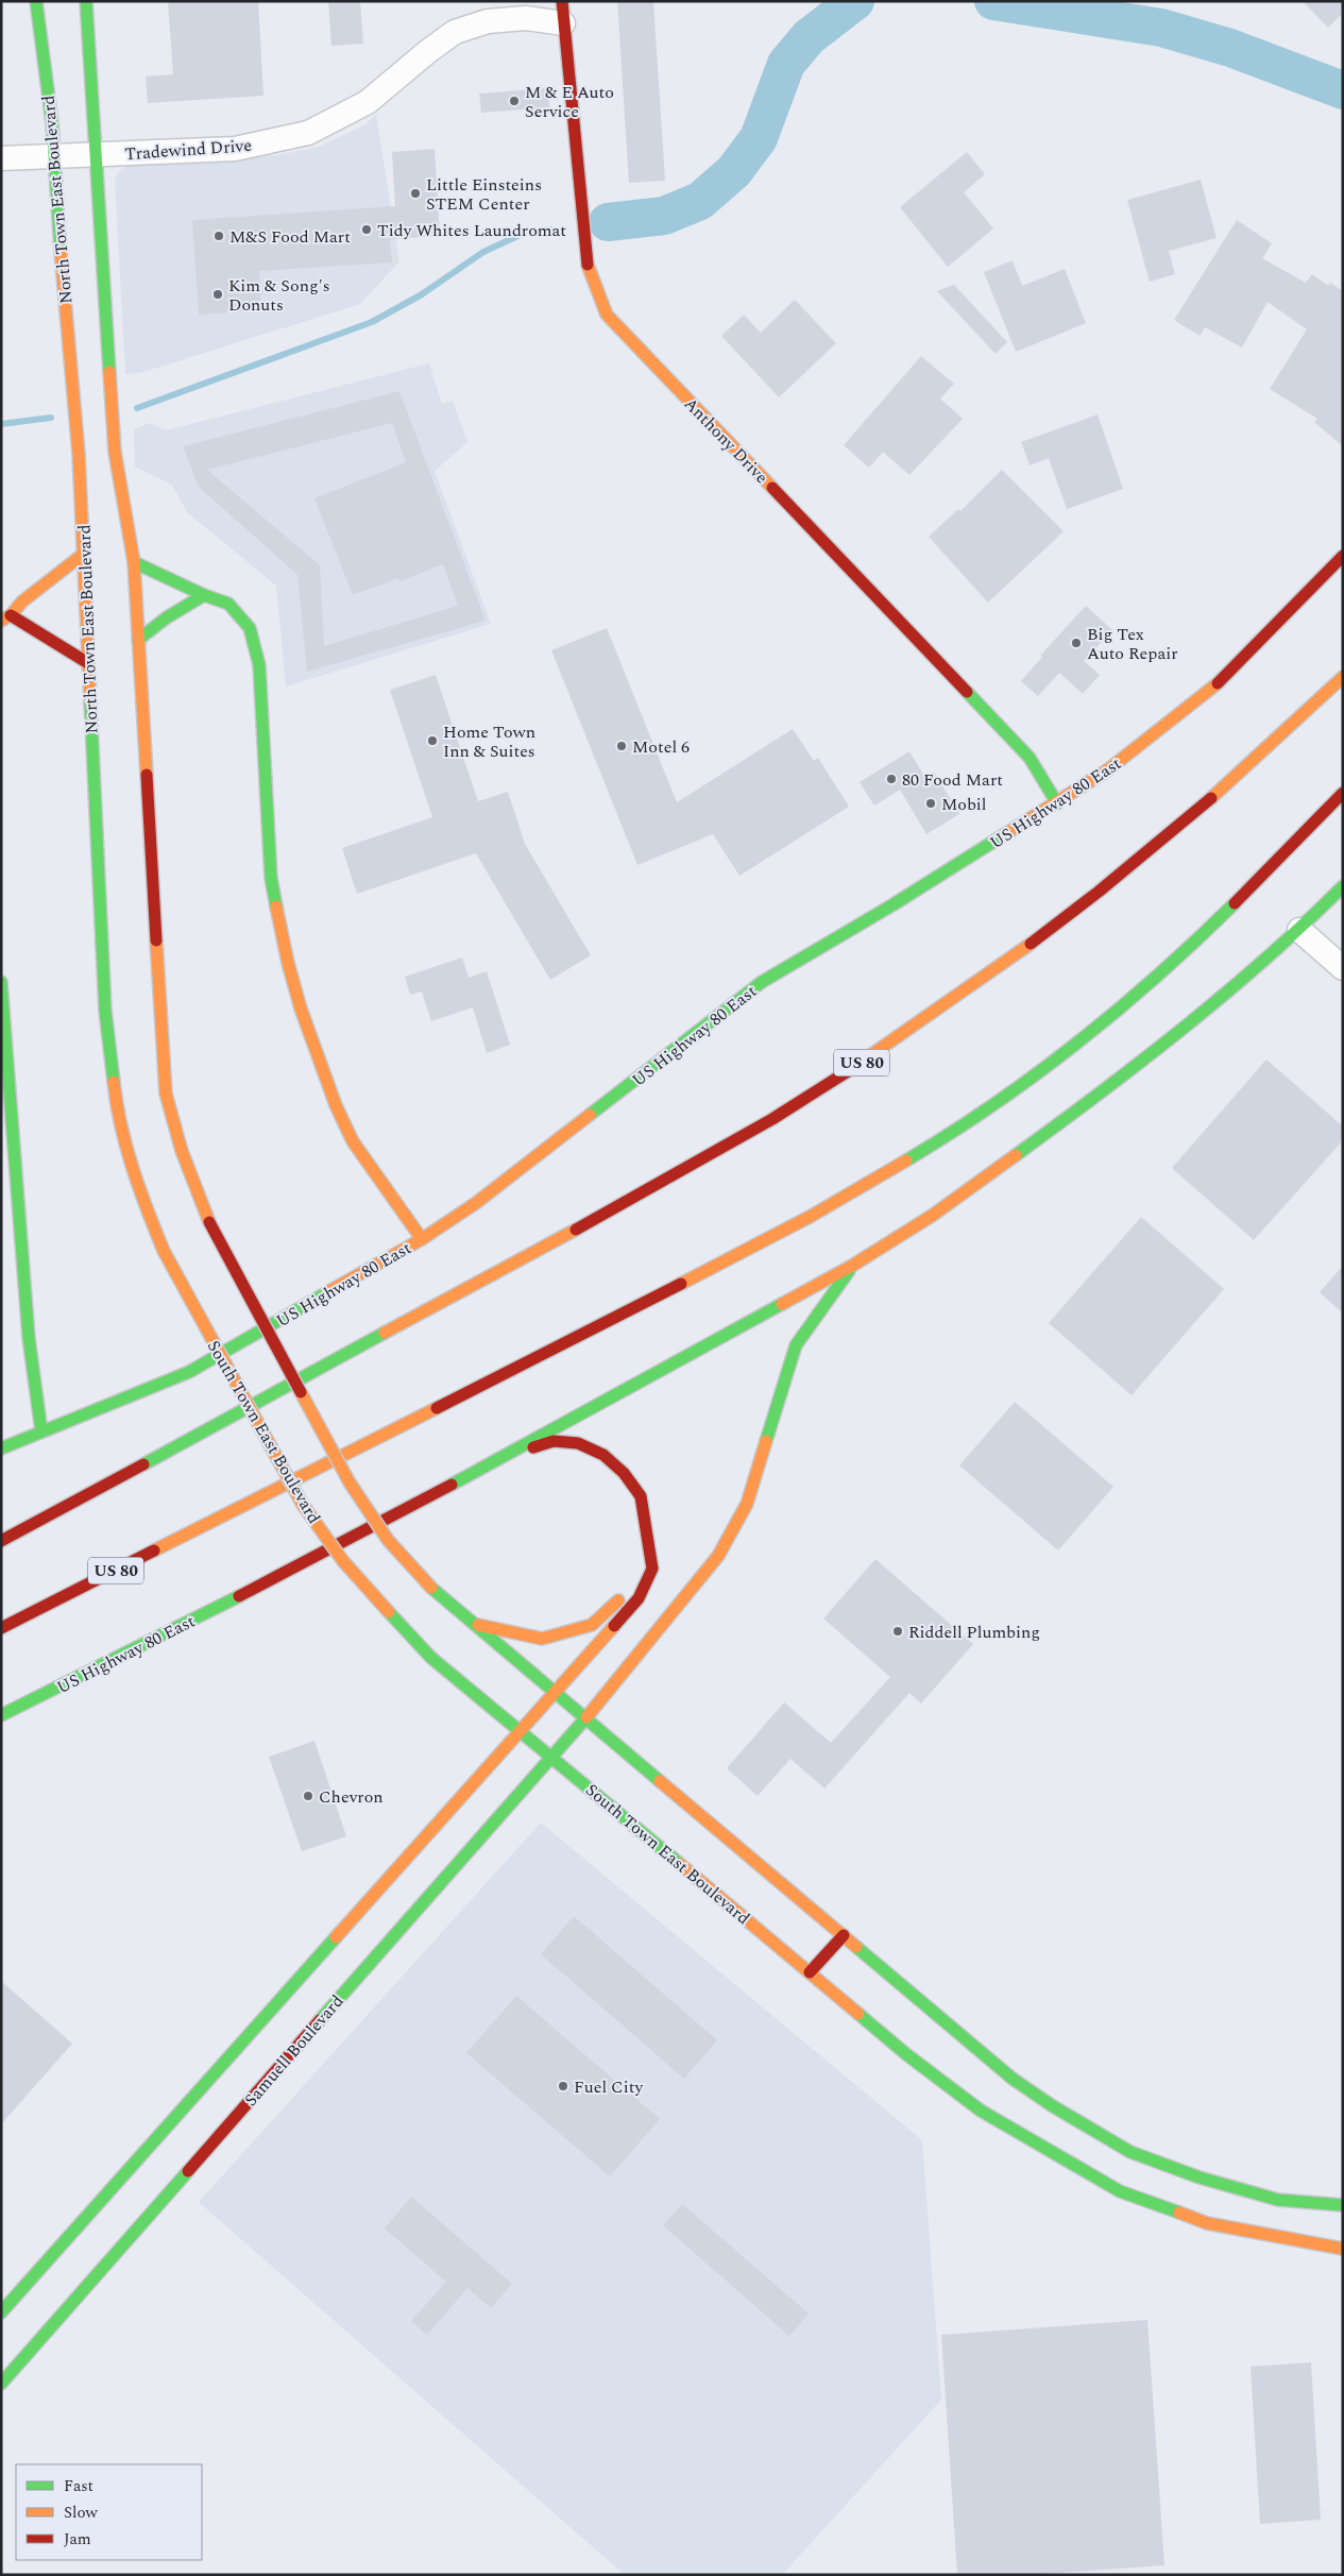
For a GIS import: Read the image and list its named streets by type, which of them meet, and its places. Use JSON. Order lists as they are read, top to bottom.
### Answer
{
  "streets": {
    "main road": [
      "North Town East Boulevard",
      "Anthony Drive",
      "US Highway 80 East",
      "US 80",
      "South Town East Boulevard",
      "Samuell Boulevard"
    ],
    "street": ["Tradewind Drive"]
  },
  "crossings": [
    ["Tradewind Drive", "North Town East Boulevard"],
    ["Tradewind Drive", "Anthony Drive"],
    ["North Town East Boulevard", "South Town East Boulevard"],
    ["Anthony Drive", "US Highway 80 East"],
    ["US Highway 80 East", "Samuell Boulevard"],
    ["South Town East Boulevard", "Samuell Boulevard"]
  ],
  "places": [
    "M & E Auto Service",
    "Little Einsteins STEM Center",
    "Tidy Whites Laundromat",
    "M&S Food Mart",
    "Kim & Song's Donuts",
    "Big Tex Auto Repair",
    "Home Town Inn & Suites",
    "Motel 6",
    "80 Food Mart",
    "Mobil",
    "Riddell Plumbing",
    "Chevron",
    "Fuel City"
  ],
  "legend": ["Fast", "Slow", "Jam"]
}
